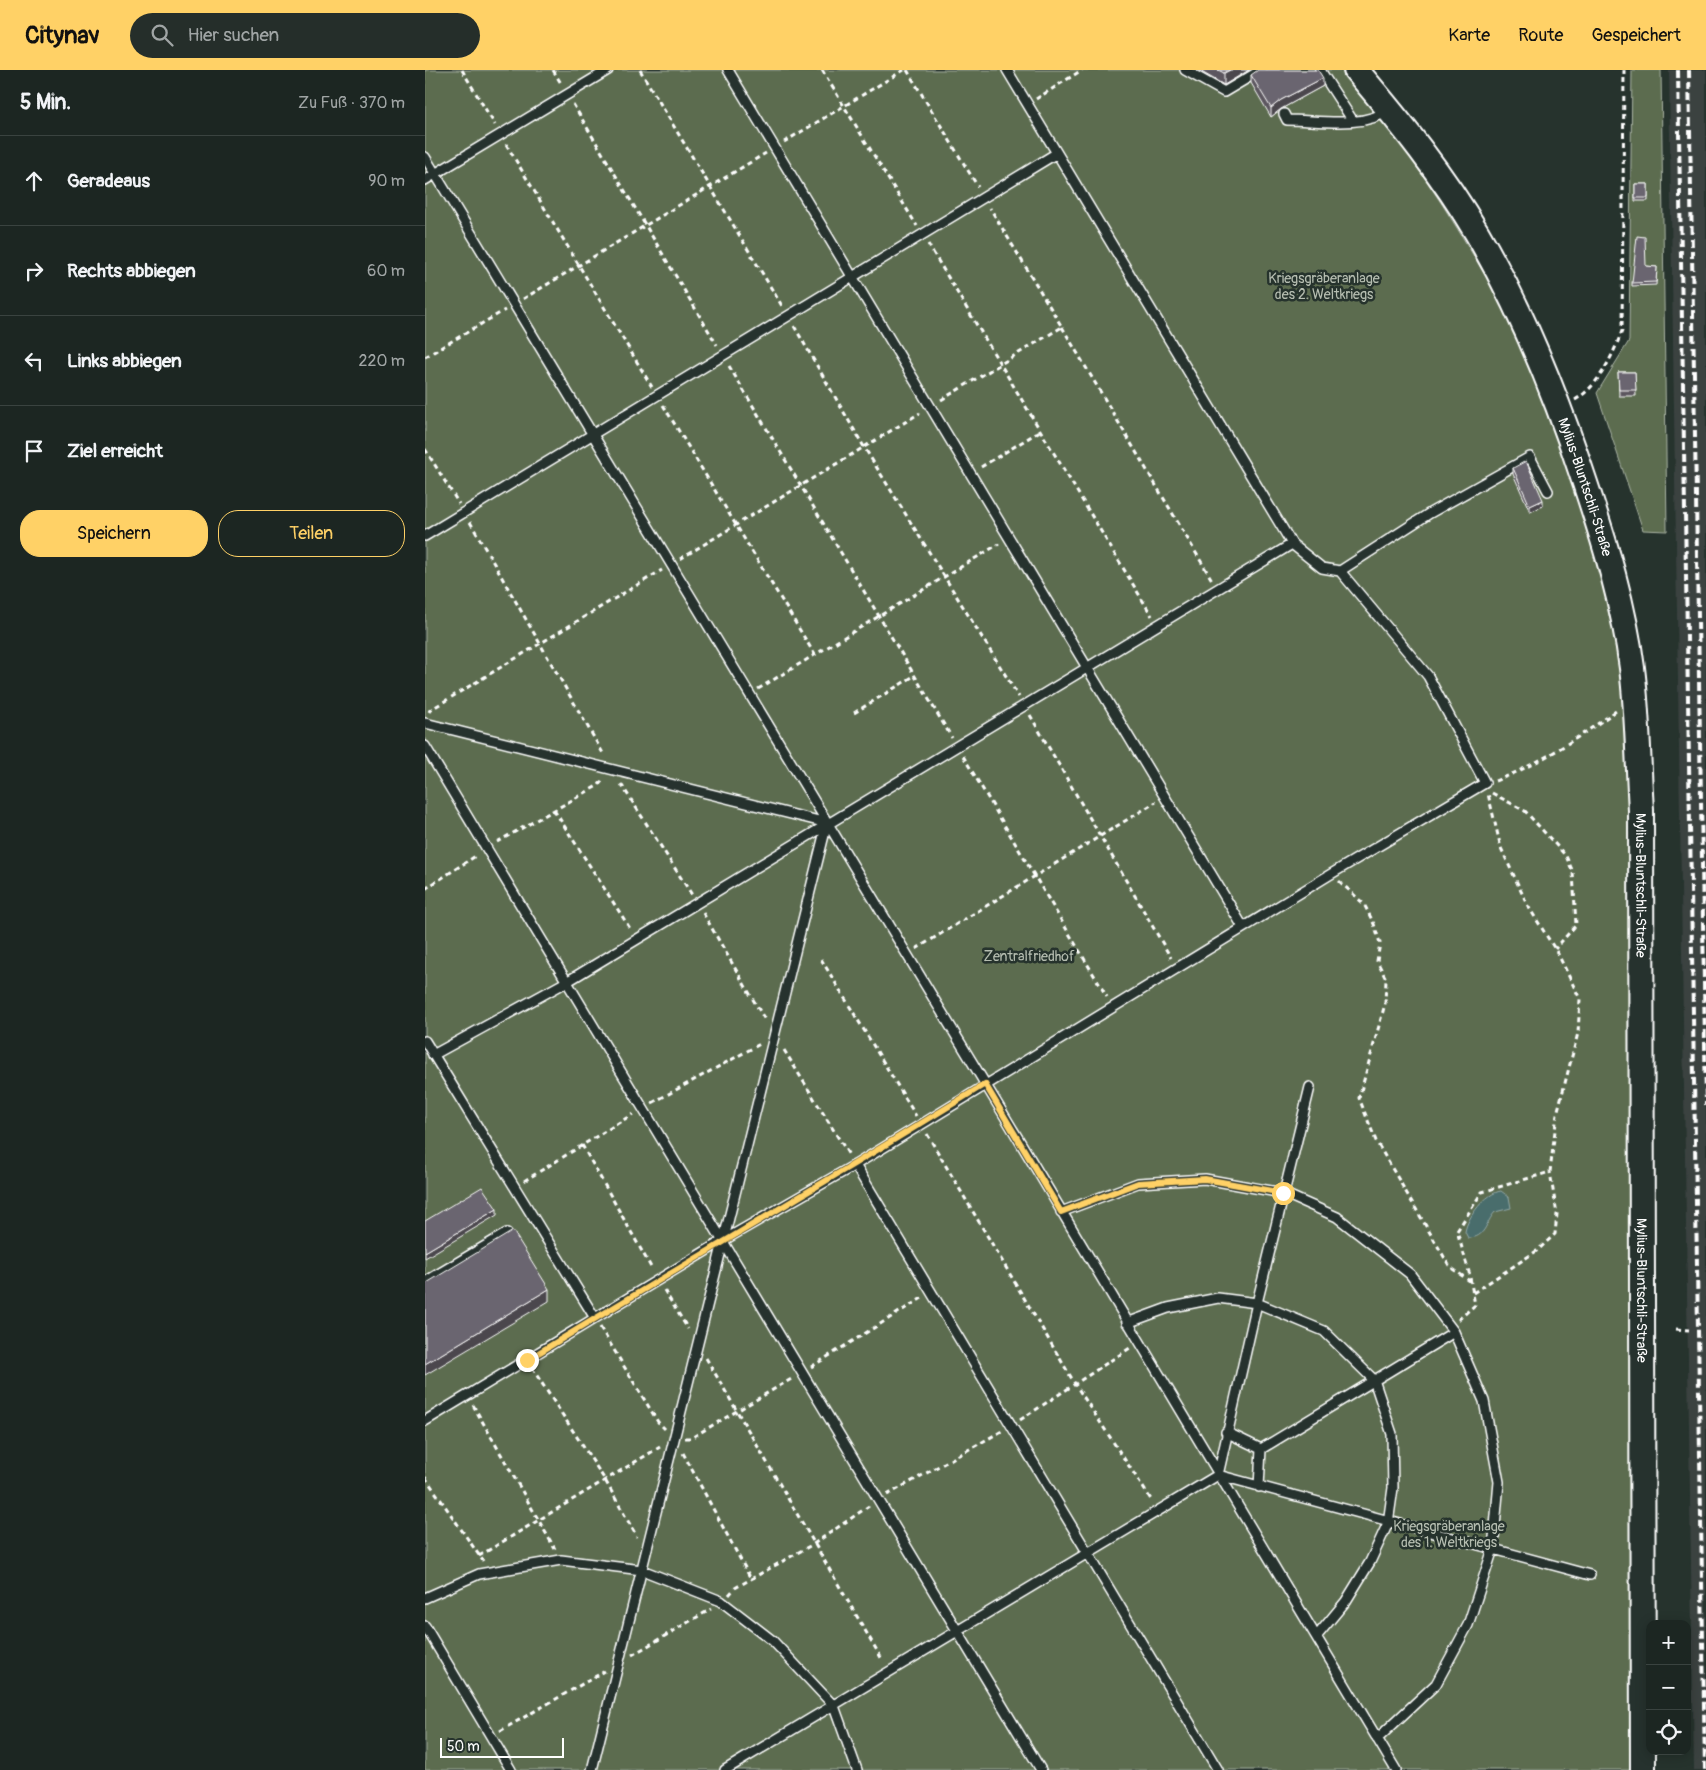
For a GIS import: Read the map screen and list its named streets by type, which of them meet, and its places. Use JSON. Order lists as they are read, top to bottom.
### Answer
{
  "streets": {
    "street": ["Mylius-Bluntschli-Straße"]
  },
  "parks": ["Kriegsgräberanlage des 2. Weltkriegs", "Zentralfriedhof", "Kriegsgräberanlage des 1. Weltkriegs"],
  "scale_bar": "50 m",
  "page": {
    "header": "Citynav",
    "search": "Hier suchen",
    "nav": ["Karte", "Route", "Gespeichert"],
    "heading": ["5 Min.", "Zu Fuß · 370 m"],
    "list": [
      ["Geradeaus", "90 m"],
      ["Rechts abbiegen", "60 m"],
      ["Links abbiegen", "220 m"],
      "Ziel erreicht"
    ],
    "buttons": ["Speichern", "Teilen"],
    "map_buttons": ["+", "−"],
    "scale": "50 m"
  }
}
